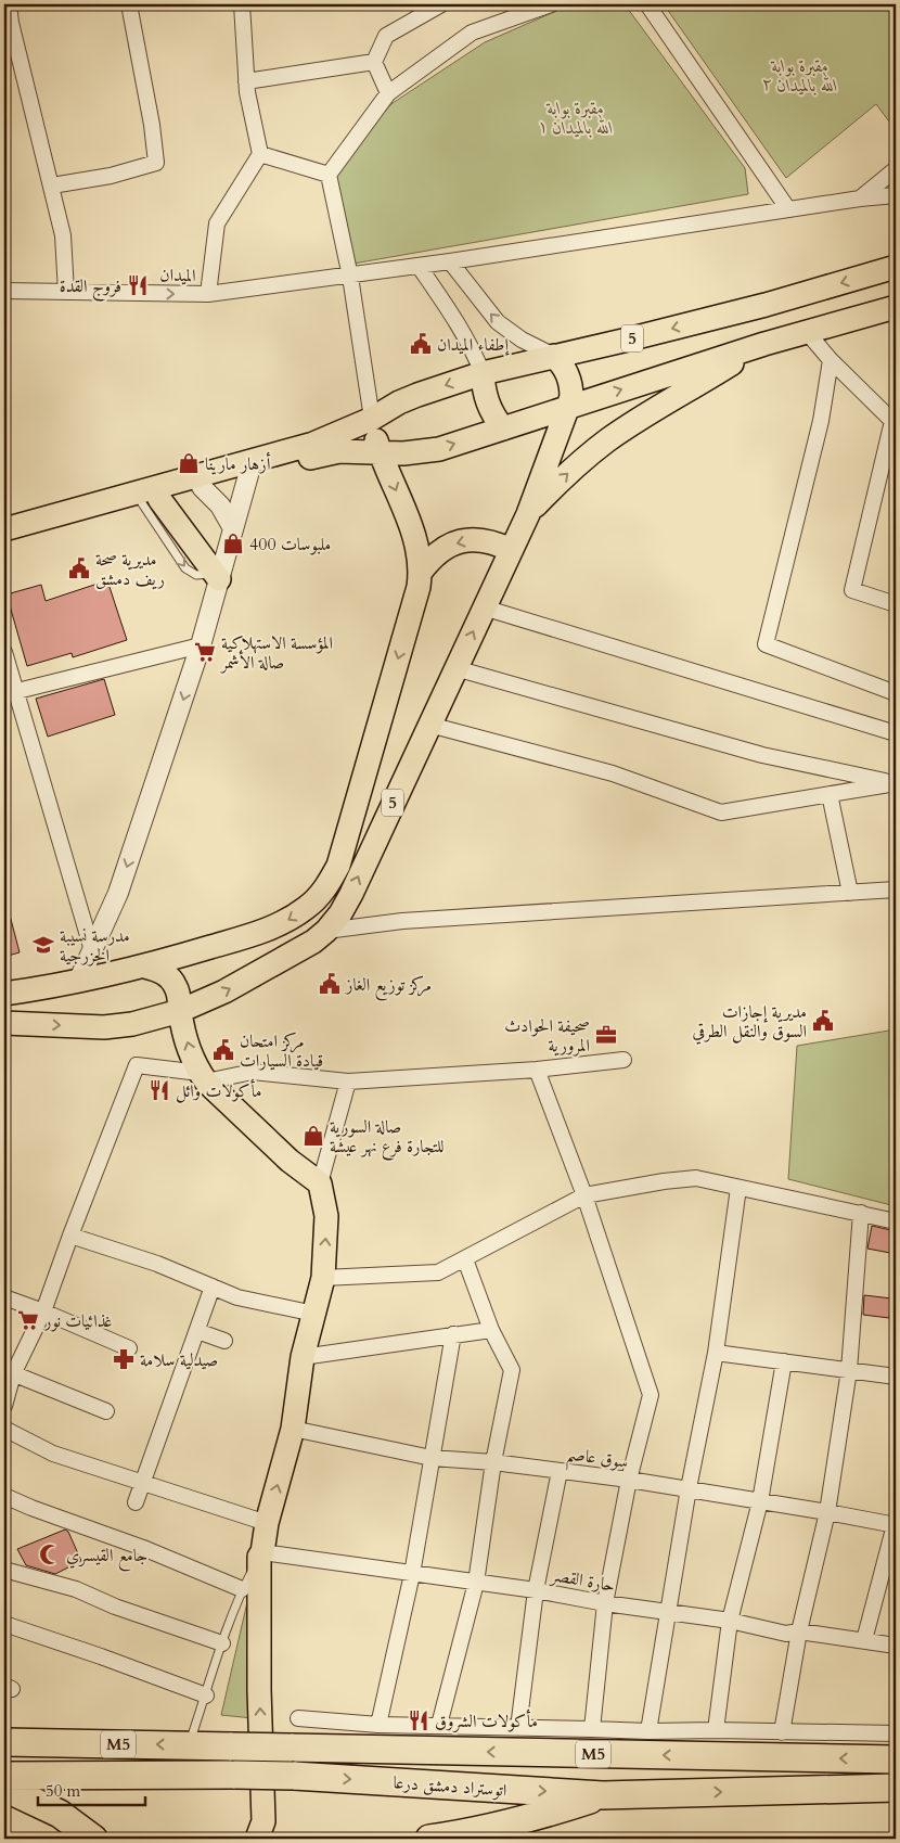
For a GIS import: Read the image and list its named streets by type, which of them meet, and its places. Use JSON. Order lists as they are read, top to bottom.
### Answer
{
  "streets": {
    "highway": ["M5", "اتوستراد دمشق درعا"],
    "main road": ["5"],
    "street": ["الميدان", "سوق عاصم", "حارة القصر"]
  },
  "parks": ["مقبرة بوابة الله بالميدان ٢", "مقبرة بوابة الله بالميدان ١"],
  "places": {
    "restaurant": ["فروج القدة", "مأكولات وائل", "مأكولات الشروق"],
    "public building": [
      "إطفاء الميدان",
      "مديرية صحة ريف دمشق",
      "مركز توزيع الغاز",
      "مديرية إجازات السوق والنقل الطرقي",
      "مركز امتحان قيادة السيارات"
    ],
    "shop": ["أزهار مارينا", "ملبوسات 400", "صالة السورية للتجارة فرع نهر عيشة"],
    "supermarket": ["المؤسسة الاستهلاكية صالة الأشمر", "غذائيات نور"],
    "school or university": ["مدرسة نسيبة الخزرجية"],
    "office": ["صحيفة الحوادث المرورية"],
    "pharmacy": ["صيدلية سلامة"],
    "mosque": ["جامع القيسري"]
  },
  "scale_bar": "50 m"
}
